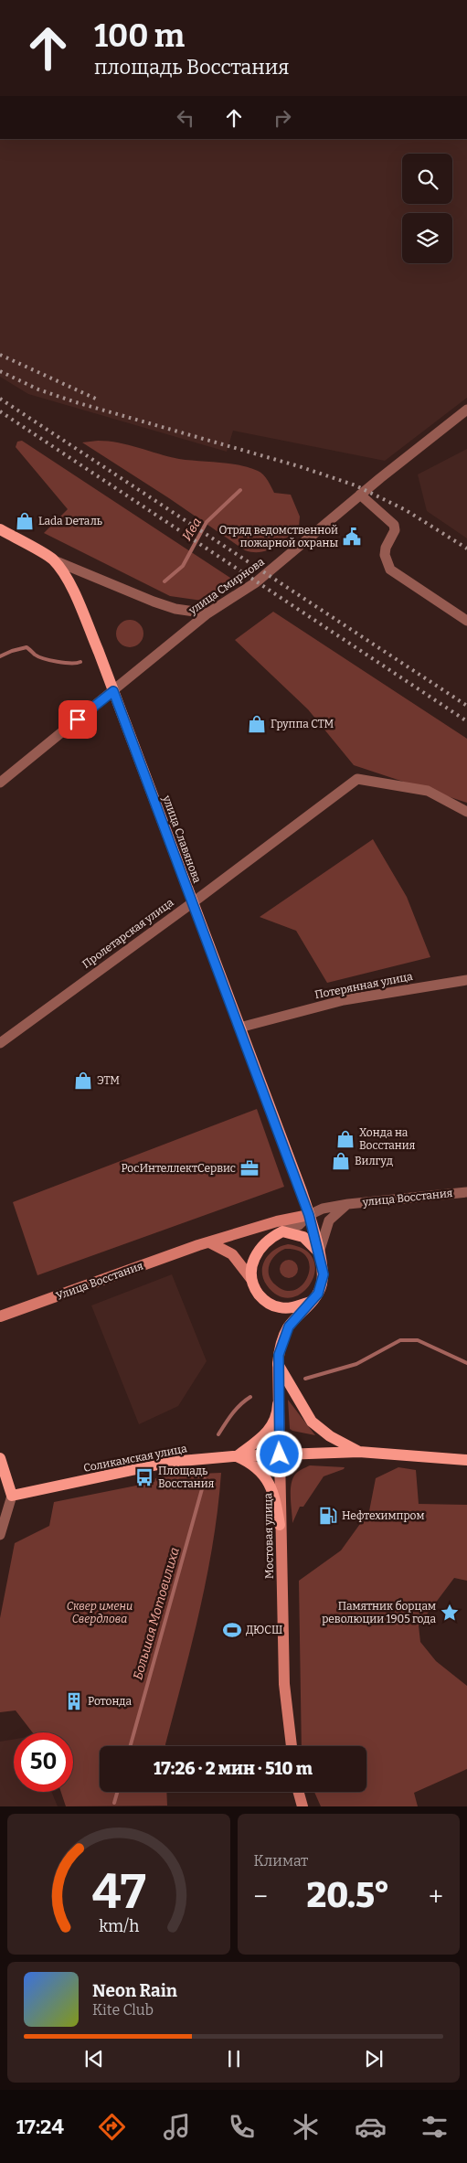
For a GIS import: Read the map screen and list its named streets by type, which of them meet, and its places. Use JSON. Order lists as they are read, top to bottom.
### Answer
{
  "streets": {
    "main road": ["улица Славянова", "Соликамская улица", "Мостовая улица"],
    "street": [
      "улица Смирнова",
      "Пролетарская улица",
      "Потерянная улица",
      "улица Восстания",
      "Улица Восстания"
    ]
  },
  "crossings": [
    ["улица Смирнова", "улица Славянова"],
    ["улица Славянова", "Пролетарская улица"],
    ["улица Славянова", "Потерянная улица"],
    ["улица Славянова", "улица Восстания"],
    ["улица Восстания", "Мостовая улица"],
    ["Соликамская улица", "Мостовая улица"]
  ],
  "water": ["Ива", "Большая Мотовилиха"],
  "parks": ["Сквер имени Свердлова"],
  "places": {
    "shop": [
      "Lada Dеталь",
      "Группа СТМ",
      "ЭТМ",
      "Хонда на Восстания",
      "Вилгуд"
    ],
    "public building": ["Отряд ведомственной пожарной охраны"],
    "office": ["РосИнтеллектСервис"],
    "bus stop": ["Площадь Восстания"],
    "fuel station": ["Нефтехимпром"],
    "place": ["Памятник борцам революции 1905 года"],
    "sports": ["ДЮСШ"],
    "building": ["Ротонда"]
  },
  "page": {
    "turn": ["100 m", "площадь Восстания"],
    "limit": "50",
    "trip": "17:26 · 2 мин · 510 m",
    "tile": "Климат",
    "heat": ["−", "20.5°", "+"],
    "song": ["Neon Rain", "Kite Club"],
    "tabs": "17:24",
    "gauge": ["47", "km/h"]
  }
}
